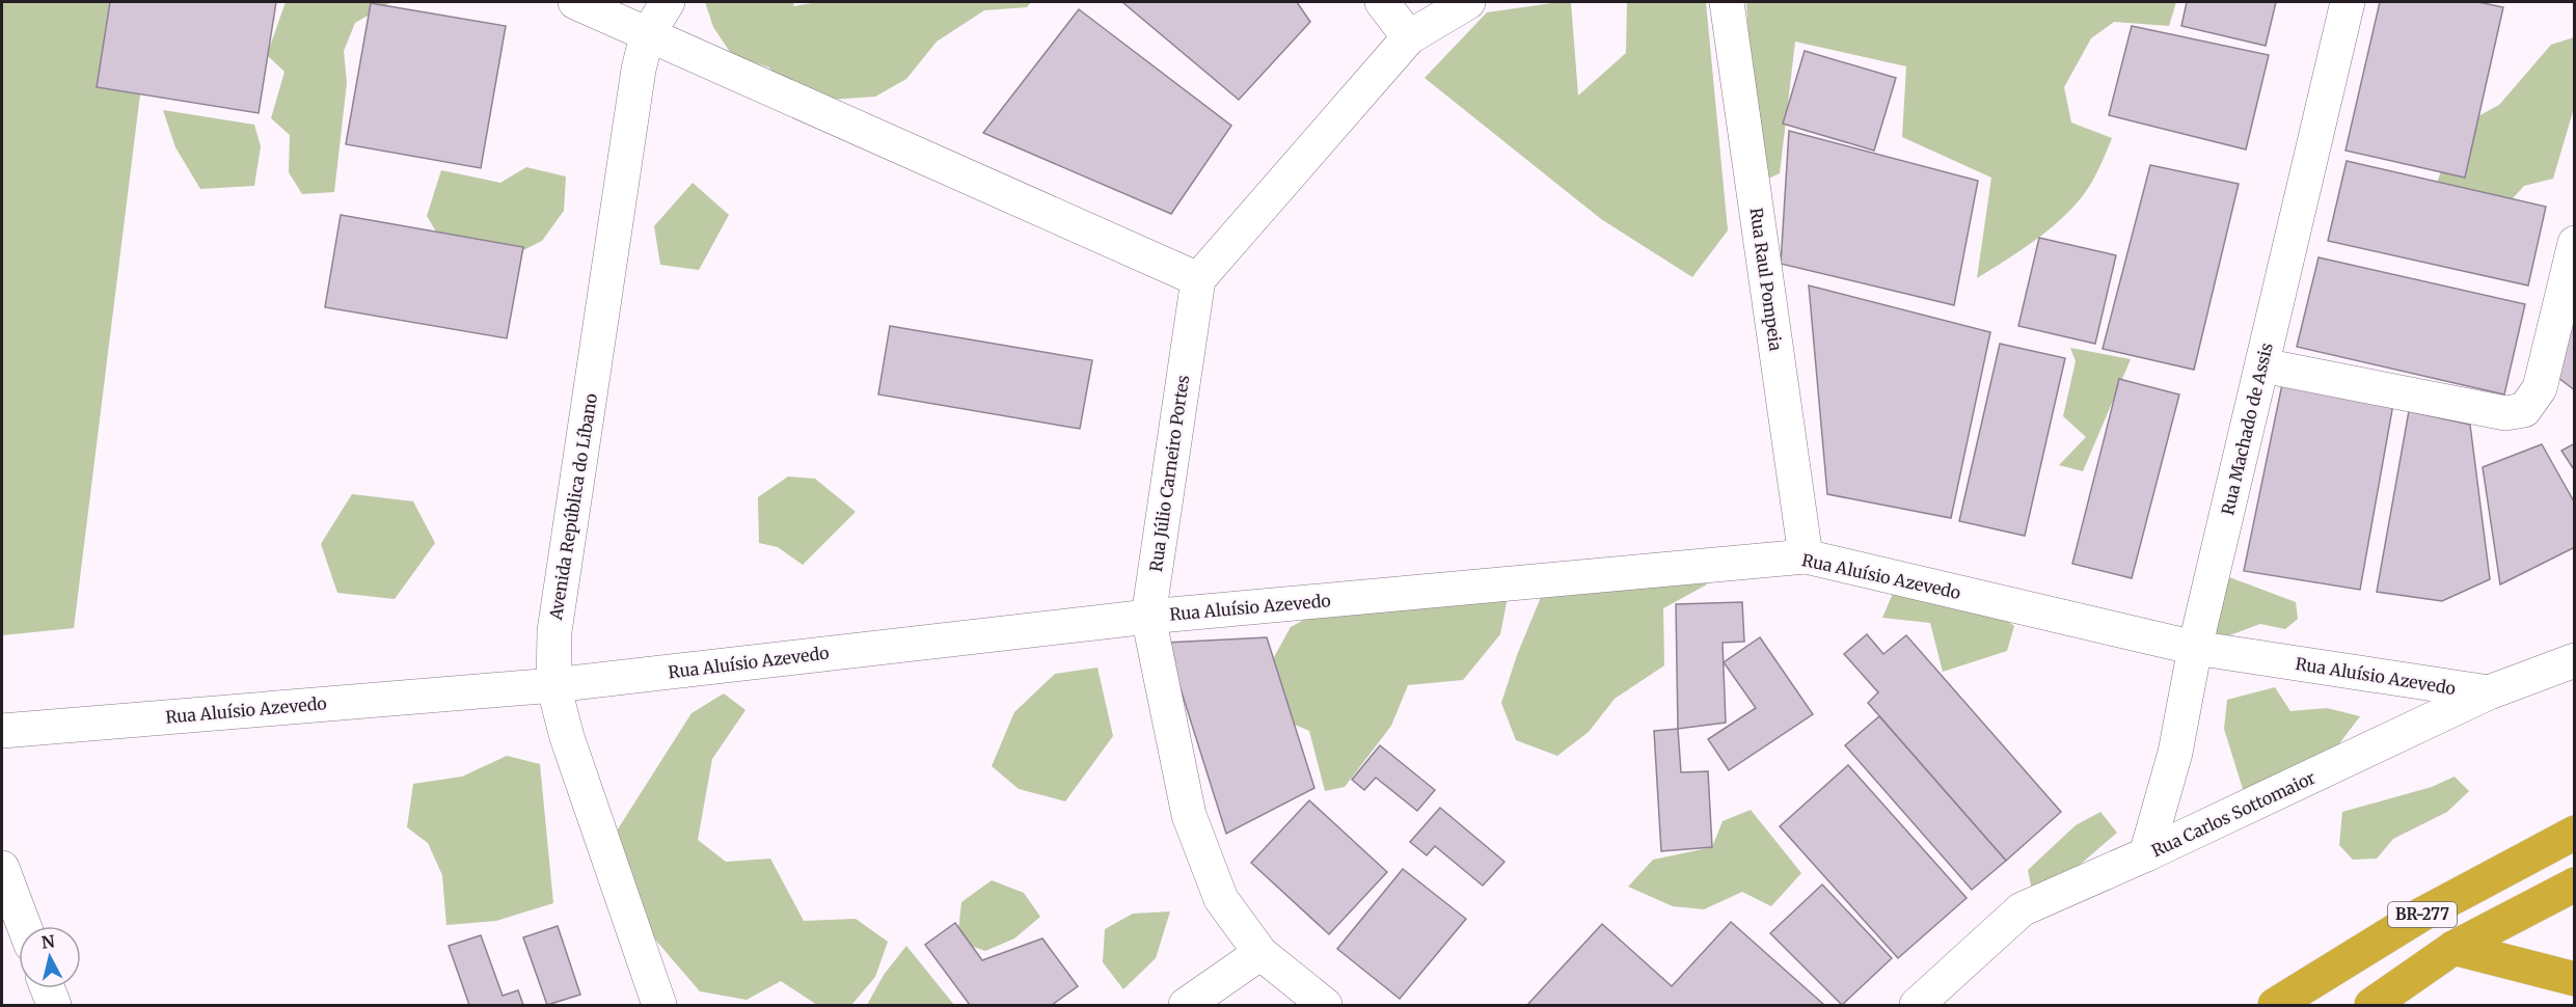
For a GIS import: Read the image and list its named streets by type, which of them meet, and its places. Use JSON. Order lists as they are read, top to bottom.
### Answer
{
  "streets": {
    "highway": ["BR-277"],
    "street": [
      "Rua Raul Pompeia",
      "Rua Machado de Assis",
      "Rua Júlio Carneiro Portes",
      "Avenida República do Líbano",
      "Rua Aluísio Azevedo",
      "Rua Carlos Sottomaior"
    ]
  },
  "crossings": [
    ["Rua Raul Pompeia", "Rua Aluísio Azevedo"],
    ["Rua Machado de Assis", "Rua Aluísio Azevedo"],
    ["Rua Machado de Assis", "Rua Carlos Sottomaior"],
    ["Rua Júlio Carneiro Portes", "Rua Aluísio Azevedo"],
    ["Avenida República do Líbano", "Rua Aluísio Azevedo"],
    ["Rua Aluísio Azevedo", "Rua Carlos Sottomaior"]
  ],
  "north": "top"
}
